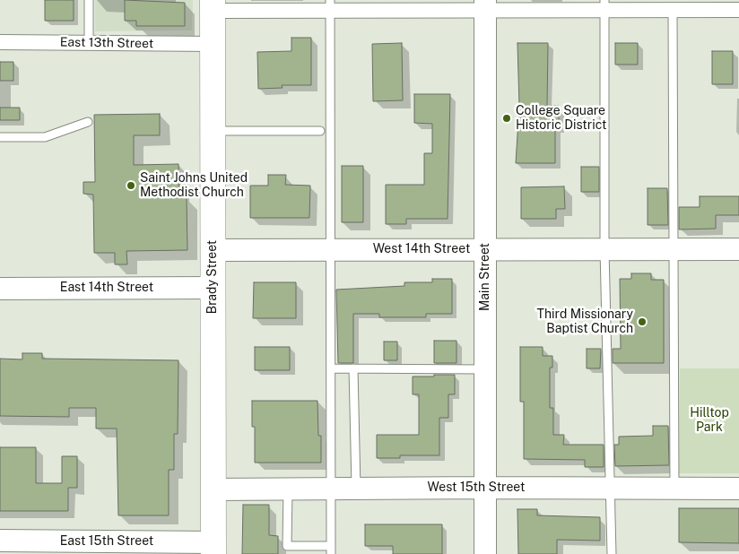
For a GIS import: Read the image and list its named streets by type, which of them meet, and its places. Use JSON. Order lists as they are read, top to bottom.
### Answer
{
  "streets": {
    "highway": ["Brady Street"],
    "street": [
      "East 13th Street",
      "West 14th Street",
      "Main Street",
      "East 14th Street",
      "West 15th Street",
      "East 15th Street"
    ]
  },
  "crossings": [
    ["East 13th Street", "Brady Street"],
    ["West 14th Street", "Brady Street"],
    ["West 14th Street", "Main Street"],
    ["Brady Street", "East 14th Street"],
    ["Brady Street", "West 15th Street"],
    ["Brady Street", "East 15th Street"],
    ["Main Street", "West 15th Street"]
  ],
  "parks": ["Hilltop Park"],
  "places": ["College Square Historic District", "Saint Johns United Methodist Church", "Third Missionary Baptist Church"]
}
